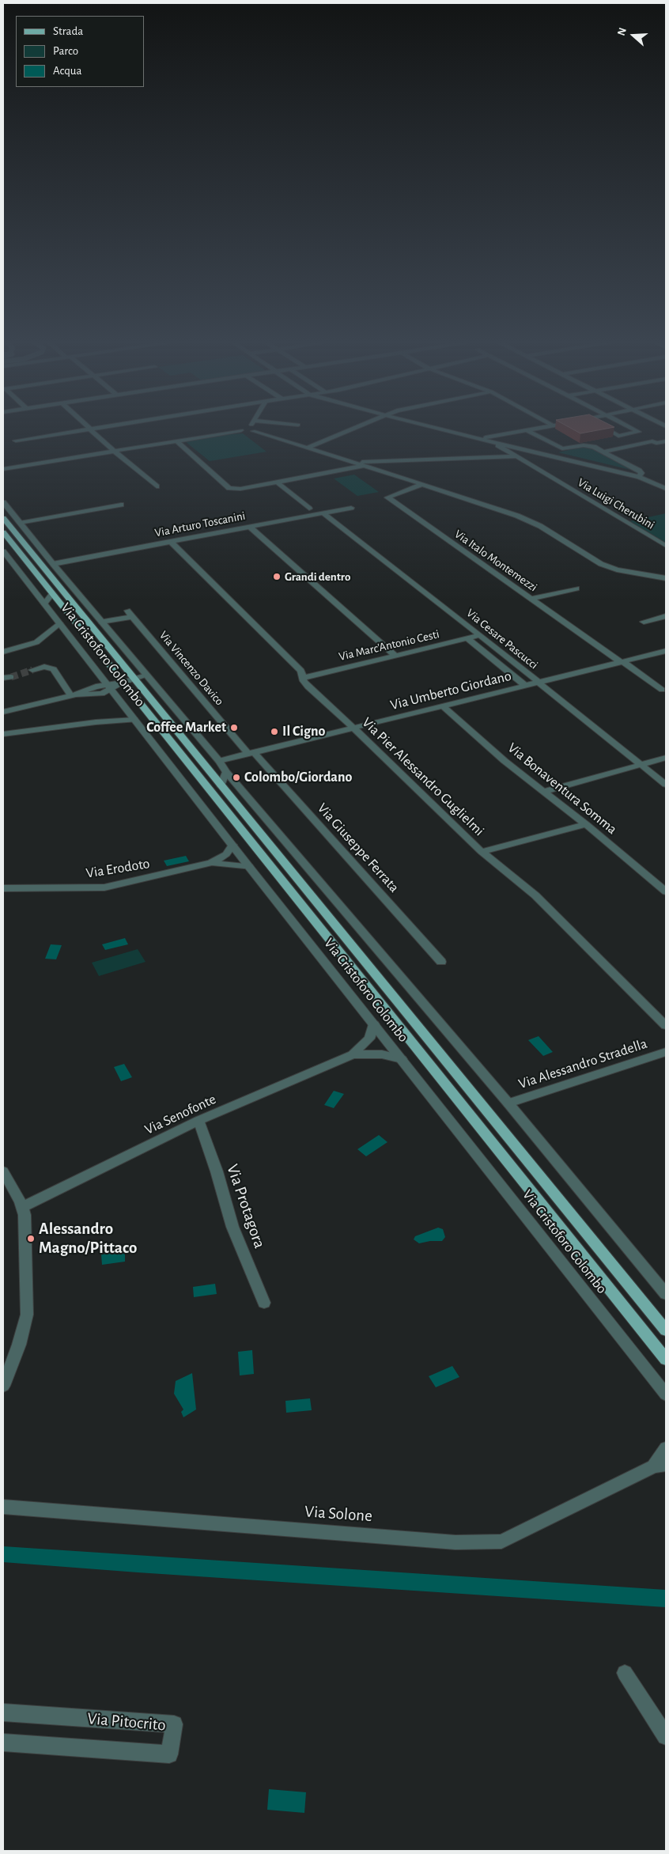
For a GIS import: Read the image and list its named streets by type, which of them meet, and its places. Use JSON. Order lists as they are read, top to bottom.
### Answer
{
  "streets": {
    "main road": ["Via Cristoforo Colombo"],
    "street": [
      "Via Luigi Cherubini",
      "Via Arturo Toscanini",
      "Via Italo Montemezzi",
      "Via Cesare Pascucci",
      "Via Marc'Antonio Cesti",
      "Via Vincenzo Davico",
      "Via Umberto Giordano",
      "Via Pier Alessandro Guglielmi",
      "Via Bonaventura Somma",
      "Via Giuseppe Ferrata",
      "Via Erodoto",
      "Via Alessandro Stradella",
      "Via Senofonte",
      "Via Protagora",
      "Via Solone",
      "Via Pitocrito"
    ]
  },
  "crossings": [
    ["Via Arturo Toscanini", "Via Cesare Pascucci"],
    ["Via Arturo Toscanini", "Via Cristoforo Colombo"],
    ["Via Arturo Toscanini", "Via Pier Alessandro Guglielmi"],
    ["Via Italo Montemezzi", "Via Umberto Giordano"],
    ["Via Cesare Pascucci", "Via Marc'Antonio Cesti"],
    ["Via Cesare Pascucci", "Via Umberto Giordano"],
    ["Via Marc'Antonio Cesti", "Via Pier Alessandro Guglielmi"],
    ["Via Cristoforo Colombo", "Via Vincenzo Davico"],
    ["Via Cristoforo Colombo", "Via Umberto Giordano"],
    ["Via Cristoforo Colombo", "Via Alessandro Stradella"],
    ["Via Vincenzo Davico", "Via Umberto Giordano"],
    ["Via Vincenzo Davico", "Via Giuseppe Ferrata"],
    ["Via Umberto Giordano", "Via Pier Alessandro Guglielmi"],
    ["Via Umberto Giordano", "Via Bonaventura Somma"],
    ["Via Umberto Giordano", "Via Giuseppe Ferrata"],
    ["Via Senofonte", "Via Protagora"]
  ],
  "places": [
    "Grandi dentro",
    "Coffee Market",
    "Il Cigno",
    "Colombo/Giordano",
    "Alessandro Magno/Pittaco"
  ],
  "legend": ["Strada", "Parco", "Acqua"],
  "north": "left"
}
